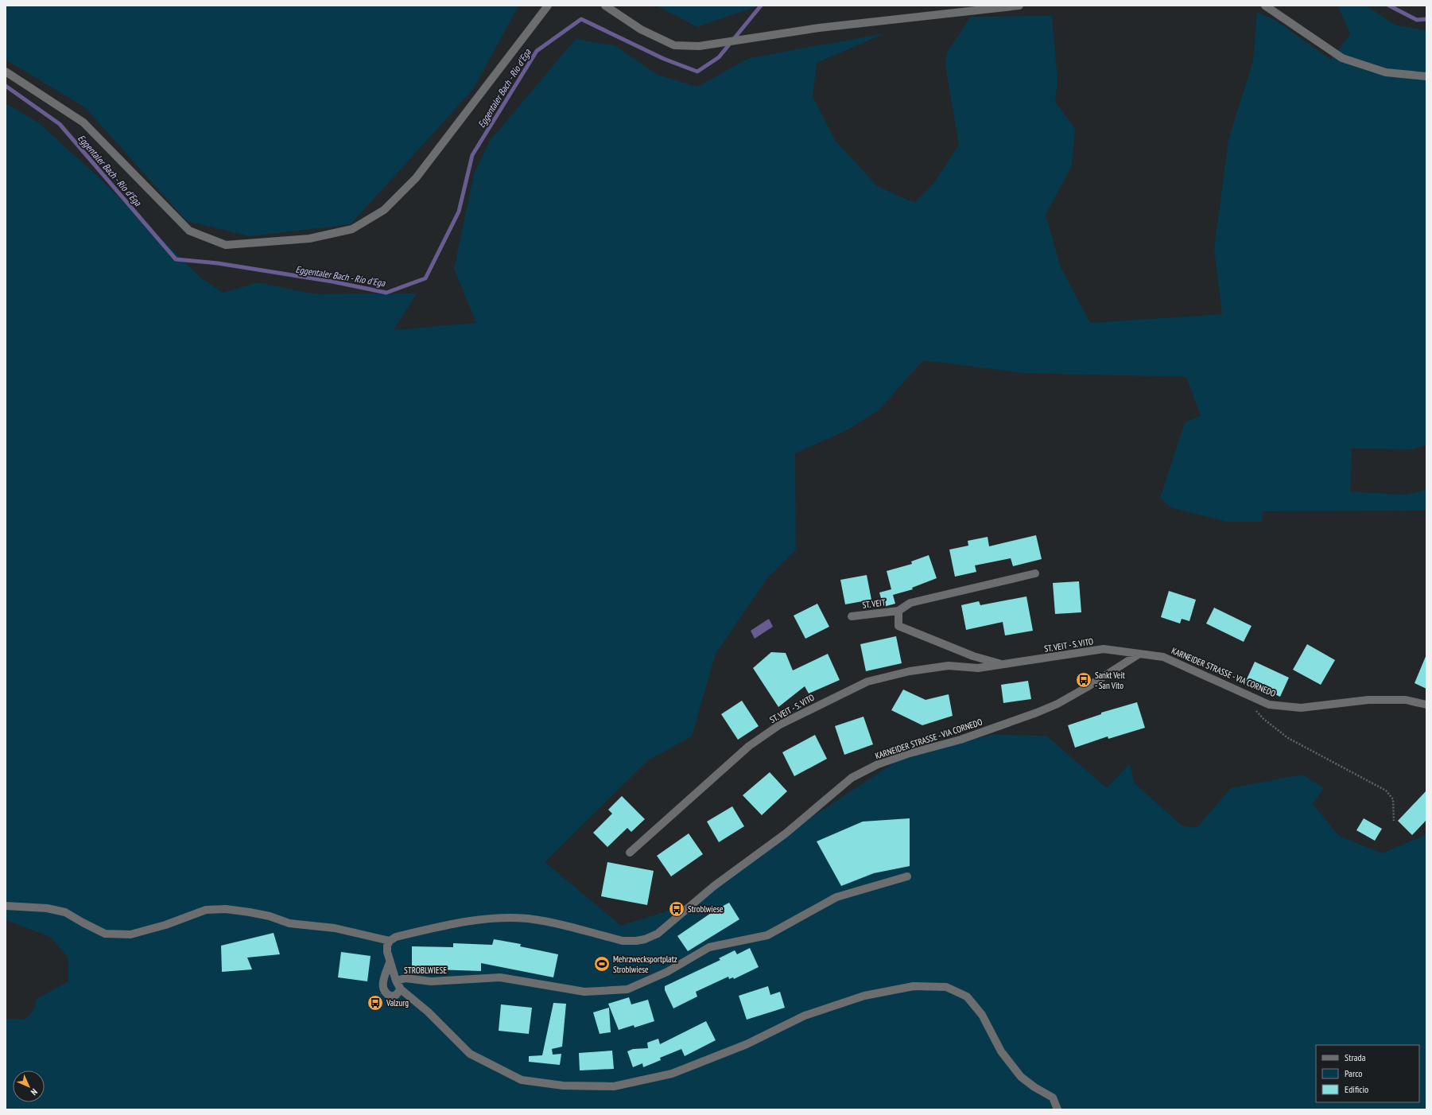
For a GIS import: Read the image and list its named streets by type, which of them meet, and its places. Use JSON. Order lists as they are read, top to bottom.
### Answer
{
  "streets": {
    "street": [
      "ST. VEIT",
      "ST. VEIT - S. VITO",
      "KARNEIDER STRASSE - VIA CORNEDO",
      "STROBLWIESE"
    ]
  },
  "crossings": [
    ["ST. VEIT", "ST. VEIT - S. VITO"],
    ["ST. VEIT - S. VITO", "KARNEIDER STRASSE - VIA CORNEDO"]
  ],
  "water": ["Eggentaler Bach - Rio d'Ega"],
  "places": {
    "bus stop": ["Sankt Veit - San Vito", "Stroblwiese", "Valzurg"],
    "sports": ["Mehrzwecksportplatz Stroblwiese"]
  },
  "legend": ["Strada", "Parco", "Edificio"],
  "north": "bottom right"
}
